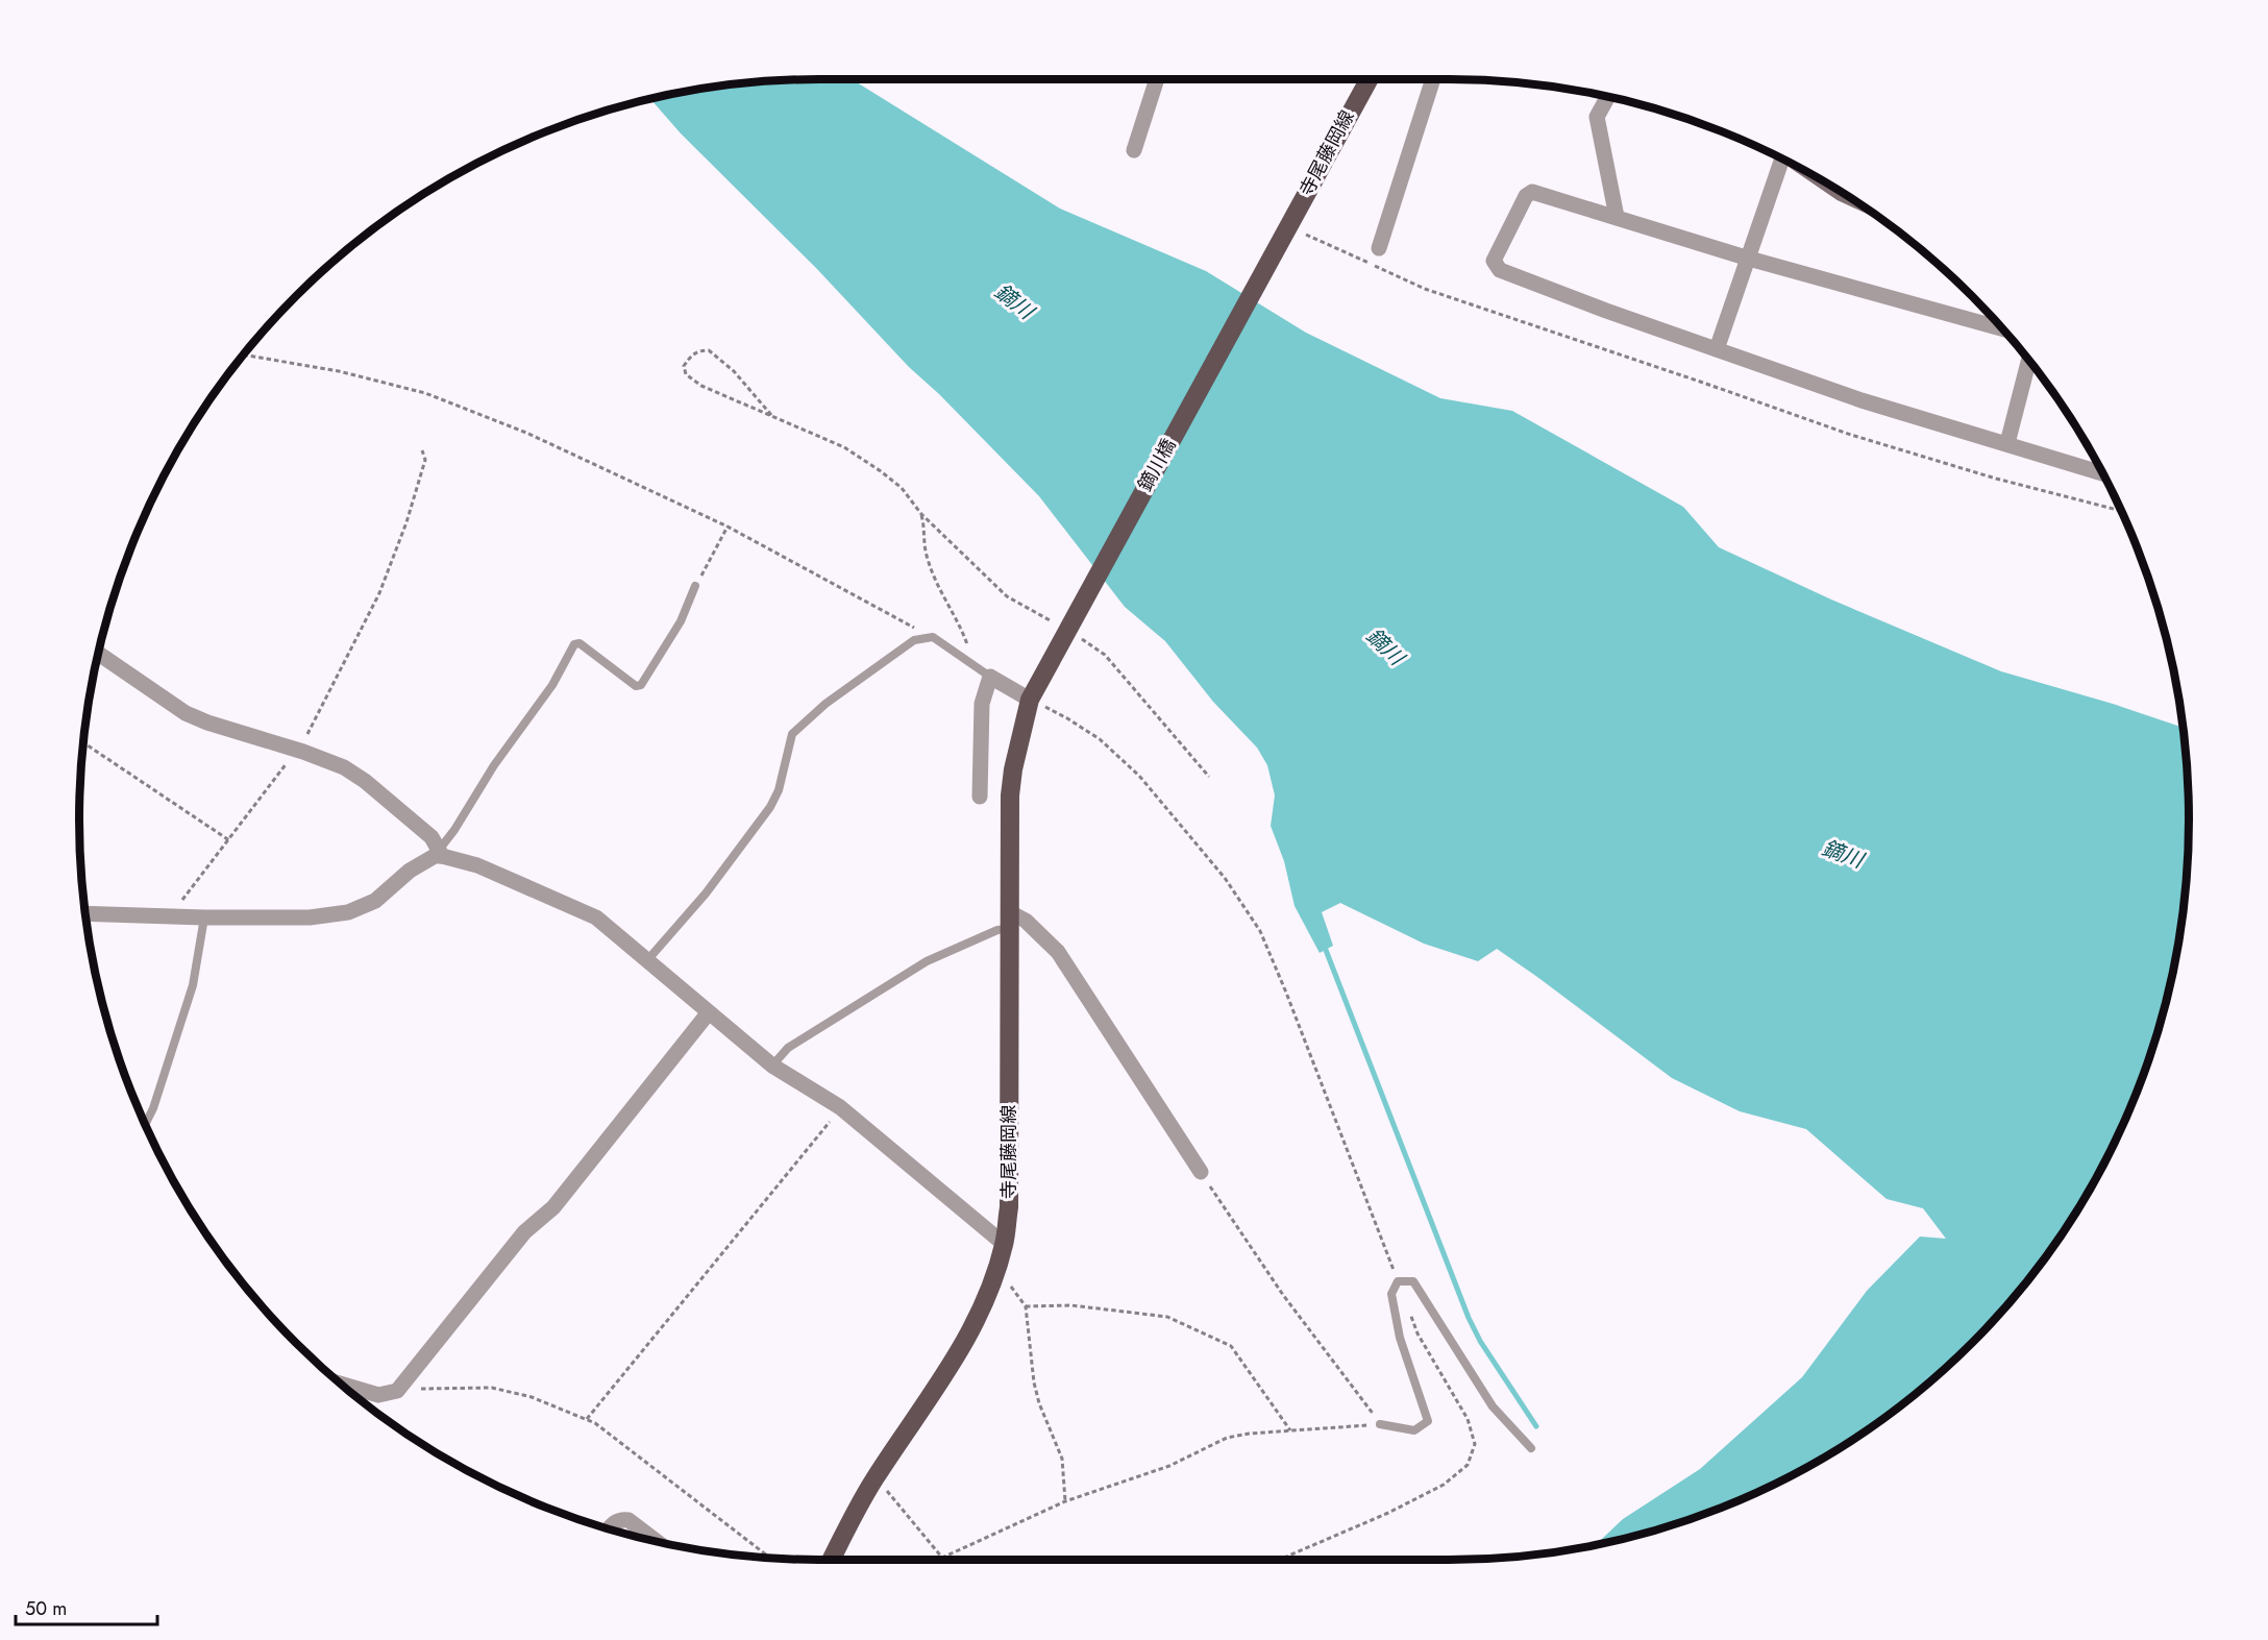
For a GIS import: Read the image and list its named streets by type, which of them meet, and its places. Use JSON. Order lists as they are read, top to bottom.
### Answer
{
  "streets": {
    "main road": ["寺尾藤岡線", "鏑川橋"]
  },
  "crossings": [
    ["寺尾藤岡線", "鏑川橋"]
  ],
  "water": ["鏑川"],
  "scale_bar": "50 m"
}
